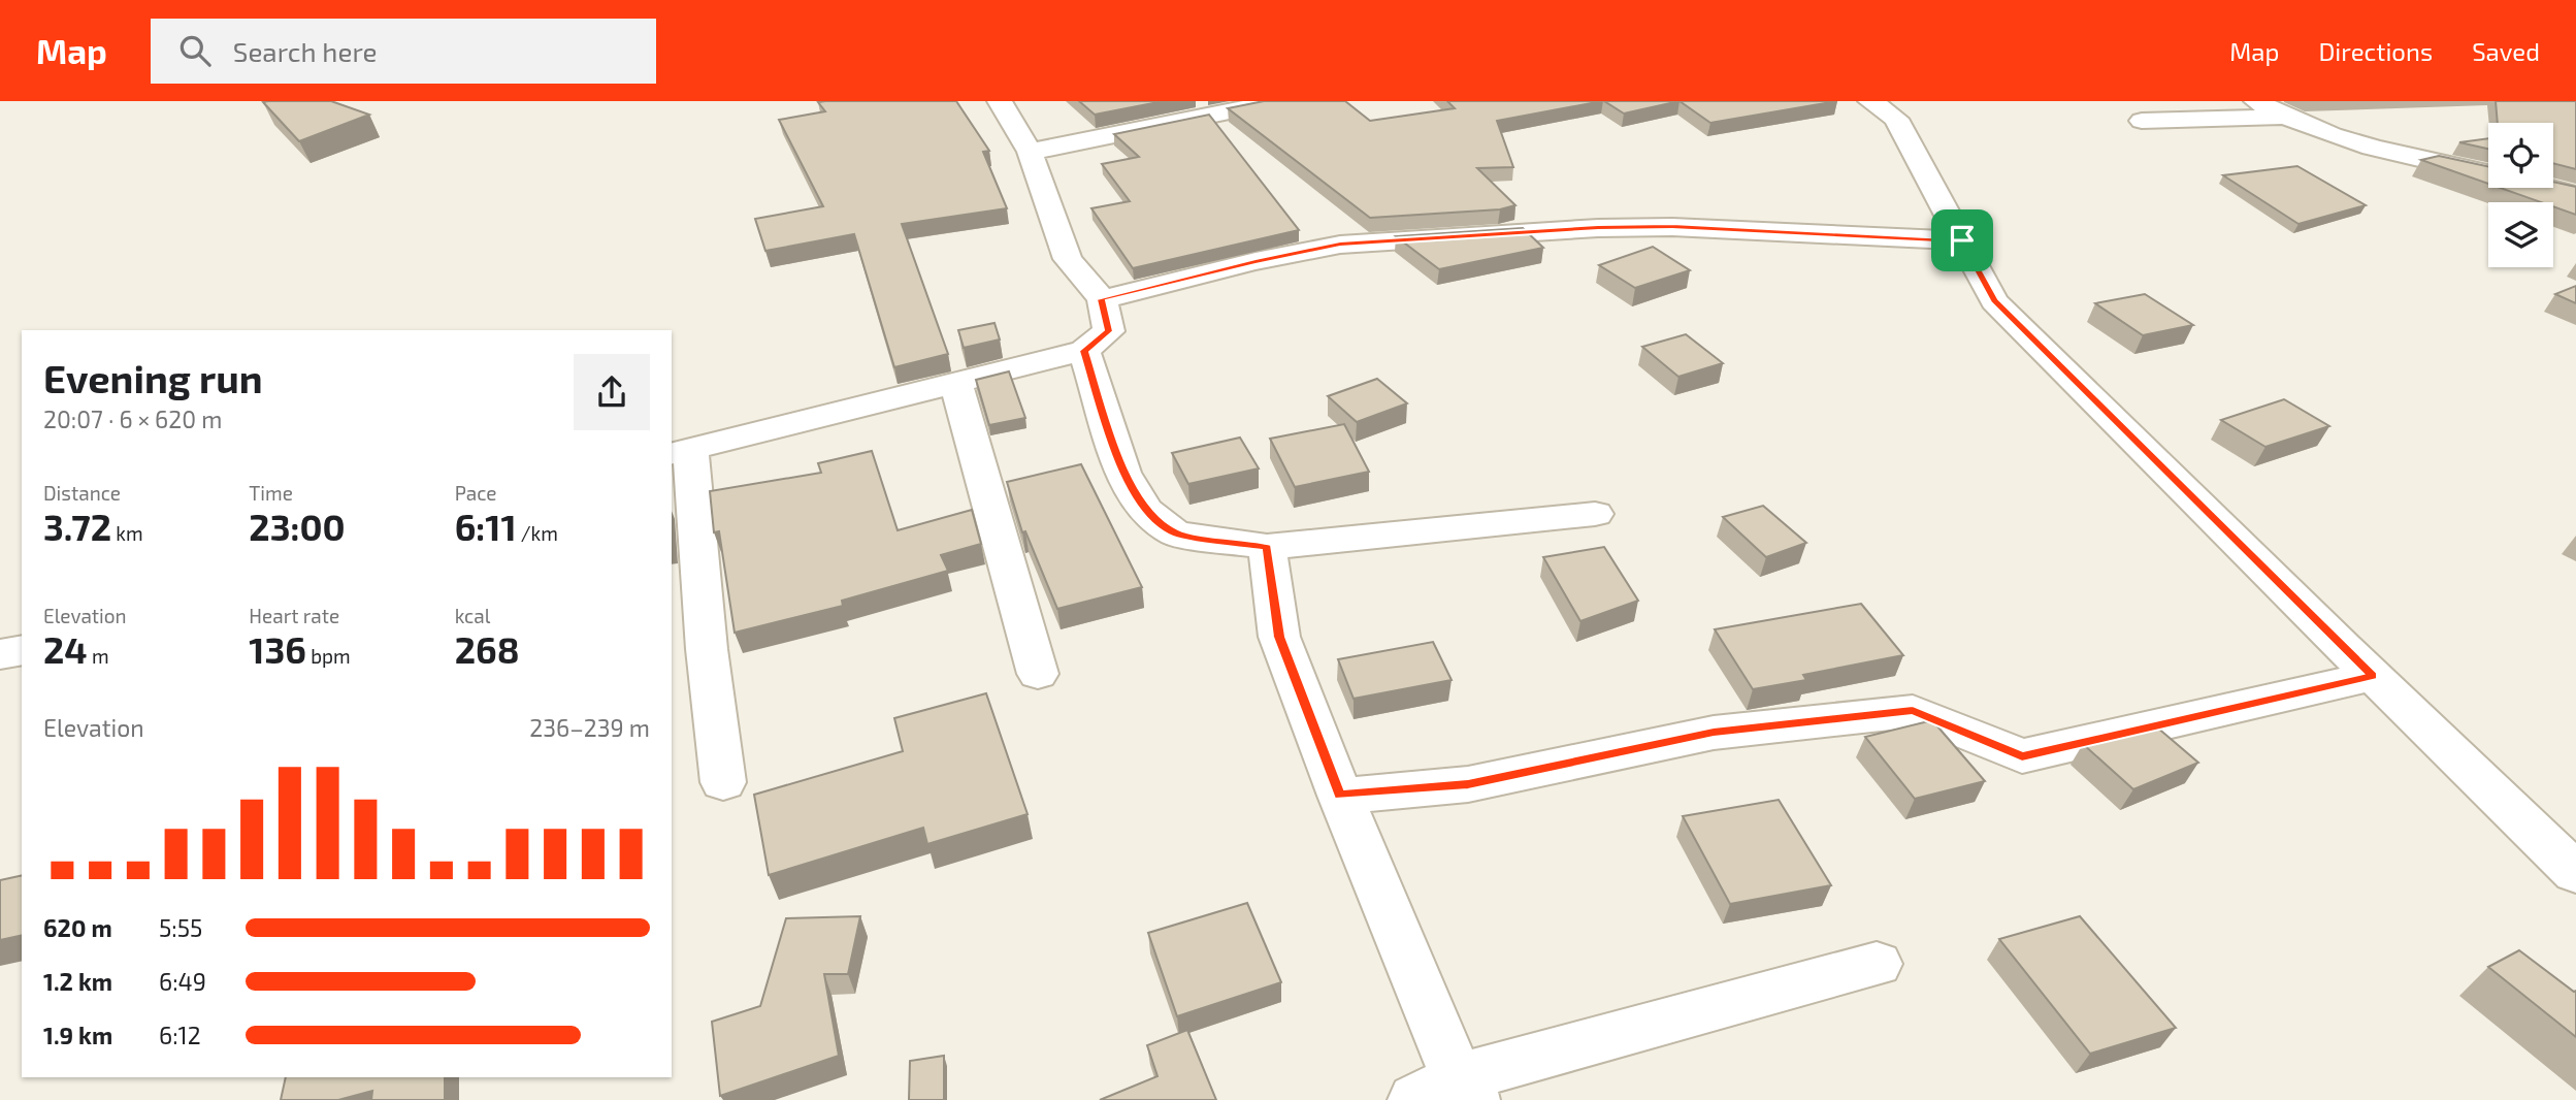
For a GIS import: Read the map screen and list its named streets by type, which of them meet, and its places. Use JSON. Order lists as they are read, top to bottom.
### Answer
{
  "page": {
    "header": "Map",
    "search": "Search here",
    "nav": ["Map", "Directions", "Saved"],
    "heading": ["Evening run", "20:07 · 6 × 620 m"],
    "stats": [
      ["Distance", "3.72 km"],
      ["Time", "23:00"],
      ["Pace", "6:11 /km"],
      ["Elevation", "24 m"],
      ["Heart rate", "136 bpm"],
      ["kcal", "268"]
    ],
    "chart": ["Elevation", "236–239 m"],
    "list": [
      {
        "name": "620 m",
        "note": "5:55"
      },
      {
        "name": "1.2 km",
        "note": "6:49"
      },
      {
        "name": "1.9 km",
        "note": "6:12"
      }
    ]
  }
}
